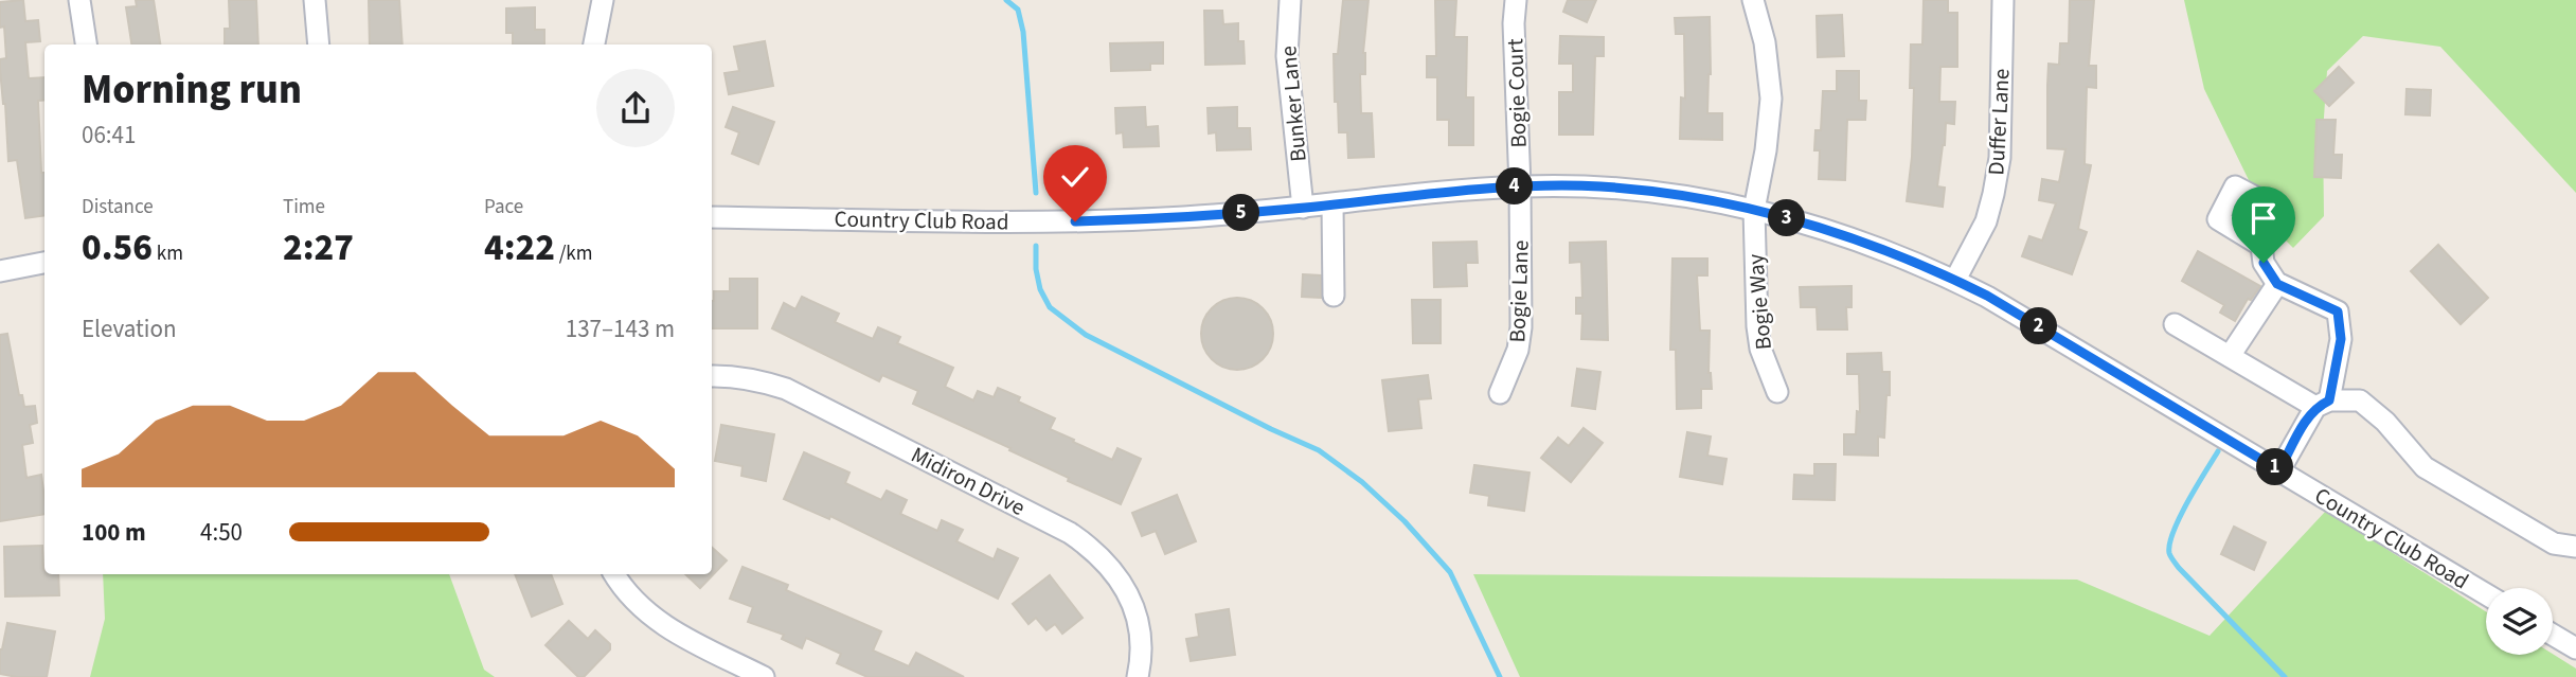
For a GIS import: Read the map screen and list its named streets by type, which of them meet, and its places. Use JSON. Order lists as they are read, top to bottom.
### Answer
{
  "streets": {
    "street": [
      "Bogie Court",
      "Bunker Lane",
      "Duffer Lane",
      "Country Club Road",
      "Bogie Lane",
      "Bogie Way",
      "Midiron Drive"
    ]
  },
  "crossings": [
    ["Bogie Court", "Country Club Road"],
    ["Bogie Court", "Bogie Lane"],
    ["Bunker Lane", "Country Club Road"],
    ["Duffer Lane", "Country Club Road"],
    ["Country Club Road", "Bogie Lane"],
    ["Country Club Road", "Bogie Way"]
  ],
  "page": {
    "heading": ["Morning run", "06:41"],
    "pins": [
      "4",
      "5",
      "3",
      "2",
      "1"
    ],
    "stats": [
      ["Distance", "0.56 km"],
      ["Time", "2:27"],
      ["Pace", "4:22 /km"]
    ],
    "chart": ["Elevation", "137–143 m"],
    "list": [
      {
        "name": "100 m",
        "note": "4:50"
      }
    ]
  }
}
